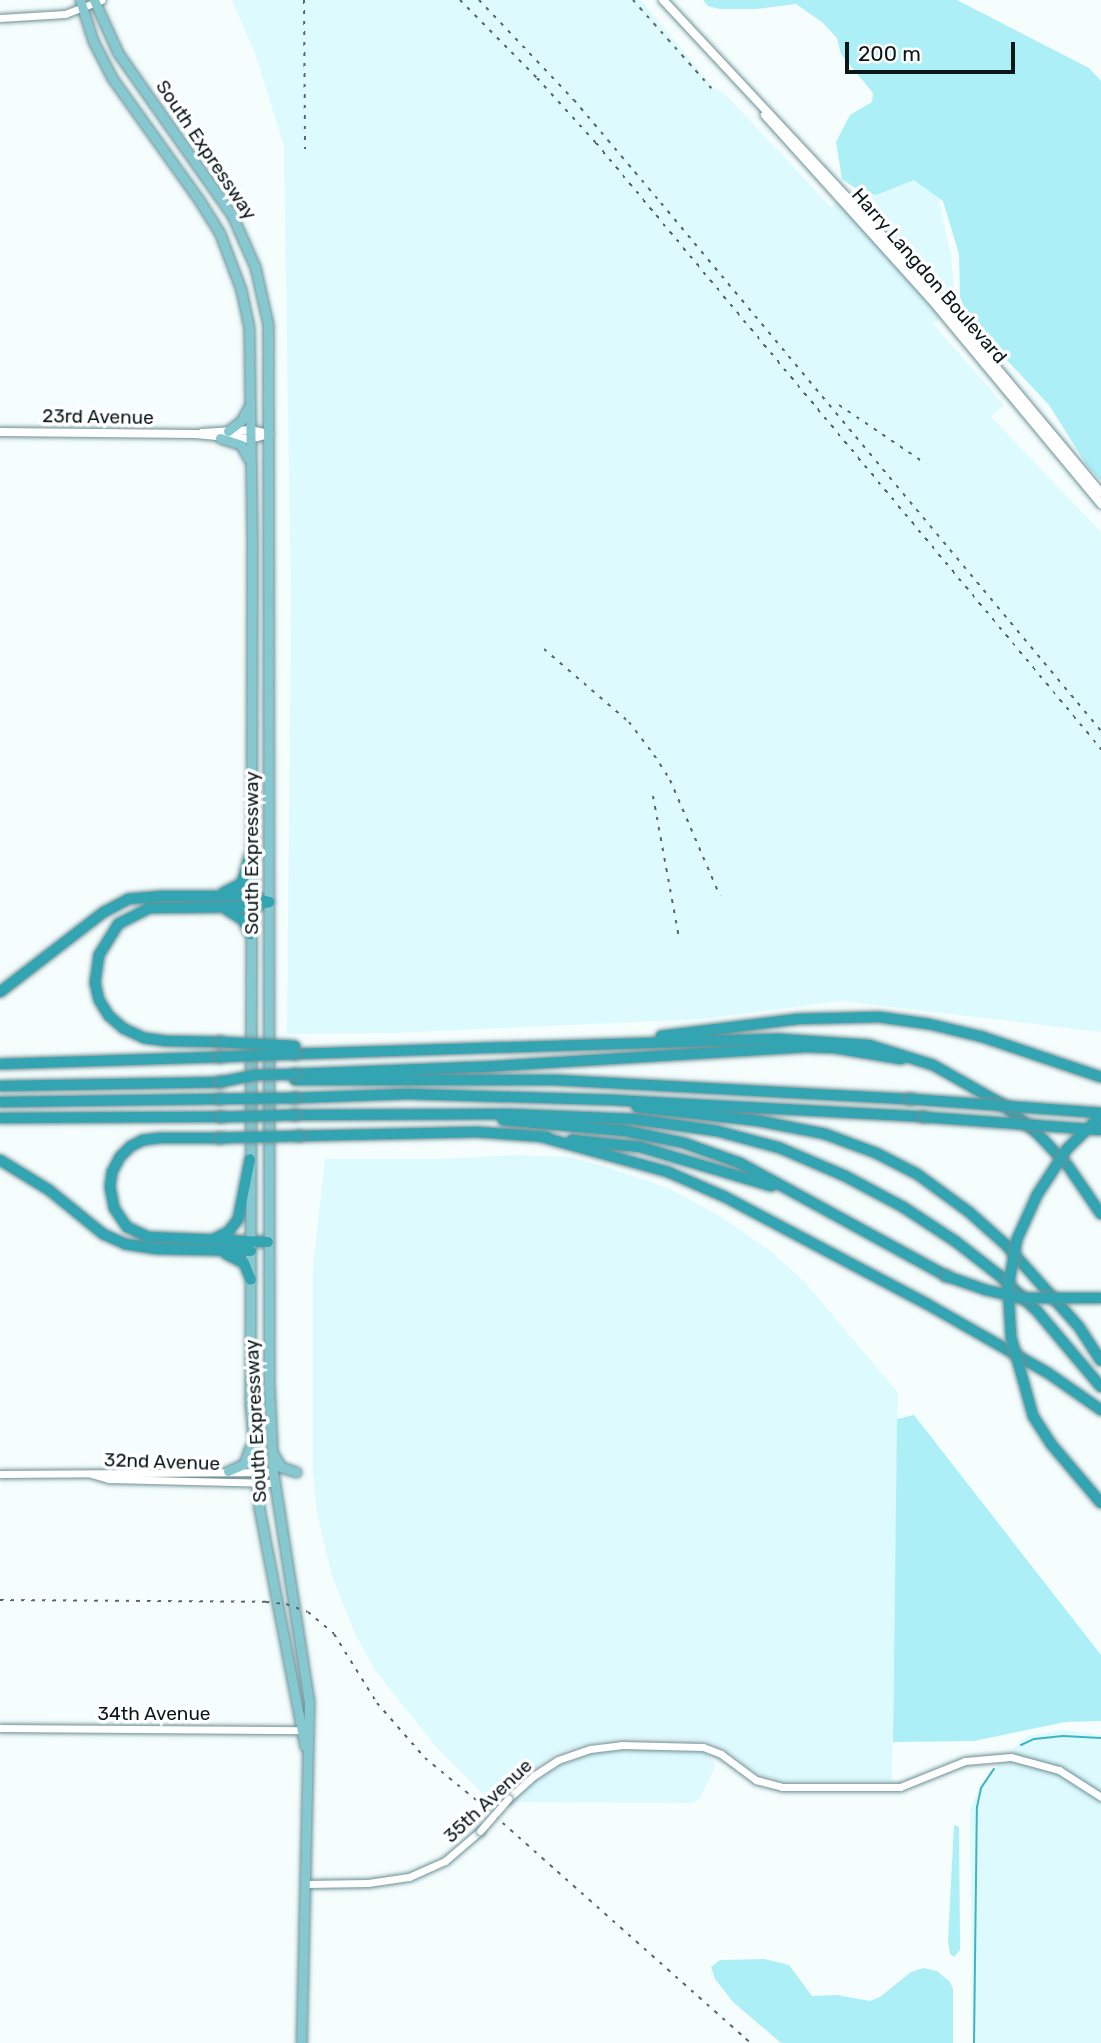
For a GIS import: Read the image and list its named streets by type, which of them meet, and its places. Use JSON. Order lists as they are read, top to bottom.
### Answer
{
  "streets": {
    "main road": ["South Expressway", "Harry Langdon Boulevard", "23rd Avenue"],
    "street": ["32nd Avenue", "34th Avenue", "35th Avenue"]
  },
  "crossings": [
    ["South Expressway", "23rd Avenue"],
    ["South Expressway", "32nd Avenue"],
    ["South Expressway", "34th Avenue"],
    ["South Expressway", "35th Avenue"]
  ],
  "scale_bar": "200 m"
}
